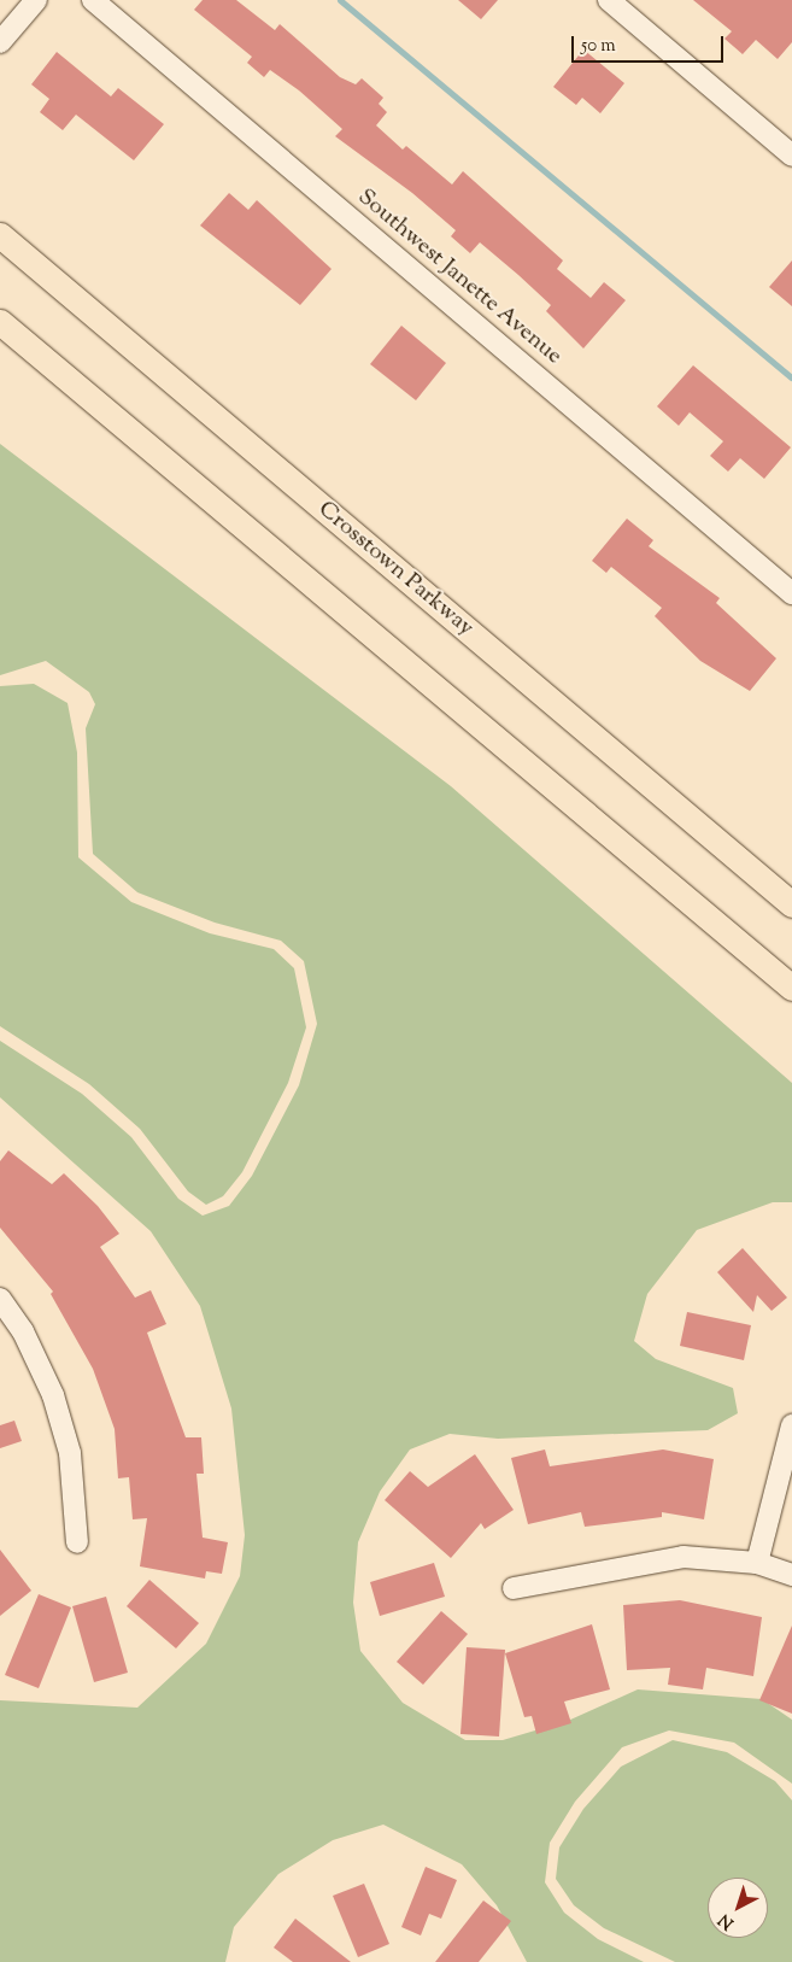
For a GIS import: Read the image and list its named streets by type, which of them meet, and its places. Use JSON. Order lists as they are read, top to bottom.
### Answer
{
  "streets": {
    "main road": ["Crosstown Parkway"],
    "street": ["Southwest Janette Avenue"]
  },
  "scale_bar": "50 m",
  "north": "bottom left"
}
